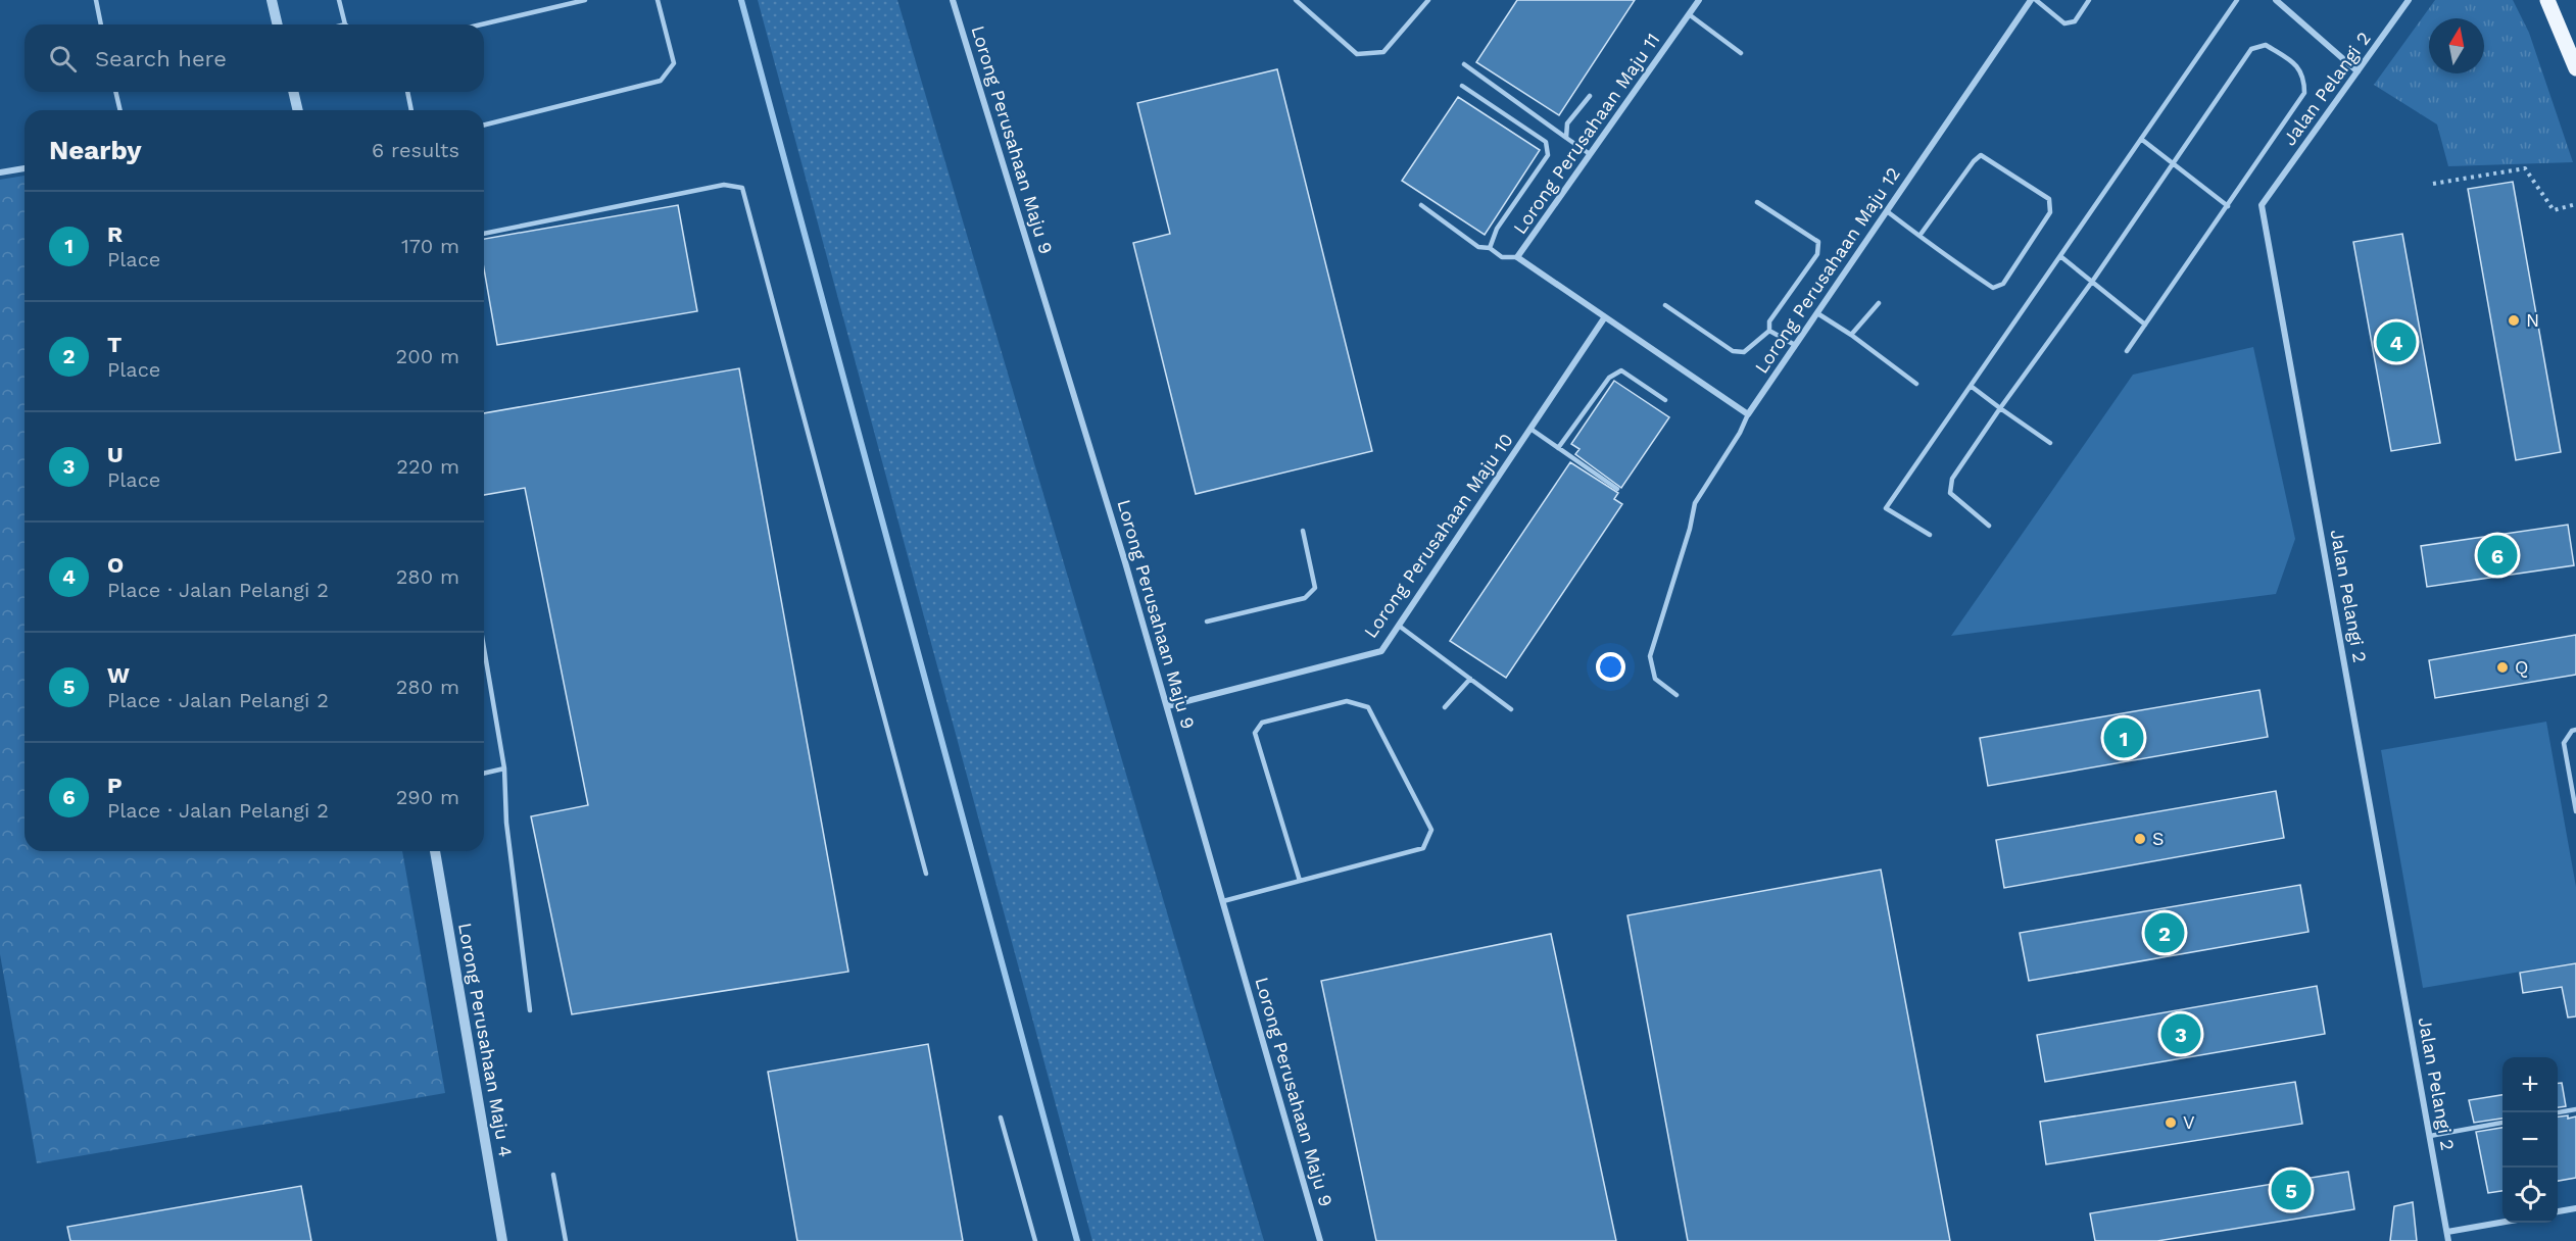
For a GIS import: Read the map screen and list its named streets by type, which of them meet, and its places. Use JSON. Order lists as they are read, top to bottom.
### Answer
{
  "streets": {
    "street": [
      "Jalan Pelangi 2",
      "Lorong Perusahaan Maju 11",
      "Lorong Perusahaan Maju 9",
      "Lorong Perusahaan Maju 12",
      "Lorong Perusahaan Maju 10",
      "Lorong Perusahaan Maju 4"
    ]
  },
  "crossings": [
    ["Lorong Perusahaan Maju 11", "Lorong Perusahaan Maju 10"],
    ["Lorong Perusahaan Maju 9", "Lorong Perusahaan Maju 10"]
  ],
  "places": [
    "N",
    "Q",
    "S",
    "V"
  ],
  "north": "top",
  "page": {
    "search": "Search here",
    "heading": ["Nearby", "6 results"],
    "list": [
      {
        "mark": "1",
        "name": "R",
        "note": "Place",
        "value": "170 m"
      },
      {
        "mark": "2",
        "name": "T",
        "note": "Place",
        "value": "200 m"
      },
      {
        "mark": "3",
        "name": "U",
        "note": "Place",
        "value": "220 m"
      },
      {
        "mark": "4",
        "name": "O",
        "note": "Place · Jalan Pelangi 2",
        "value": "280 m"
      },
      {
        "mark": "5",
        "name": "W",
        "note": "Place · Jalan Pelangi 2",
        "value": "280 m"
      },
      {
        "mark": "6",
        "name": "P",
        "note": "Place · Jalan Pelangi 2",
        "value": "290 m"
      }
    ],
    "pins": [
      "4",
      "6",
      "1",
      "2",
      "3",
      "5"
    ],
    "map_buttons": ["+", "−"]
  }
}
